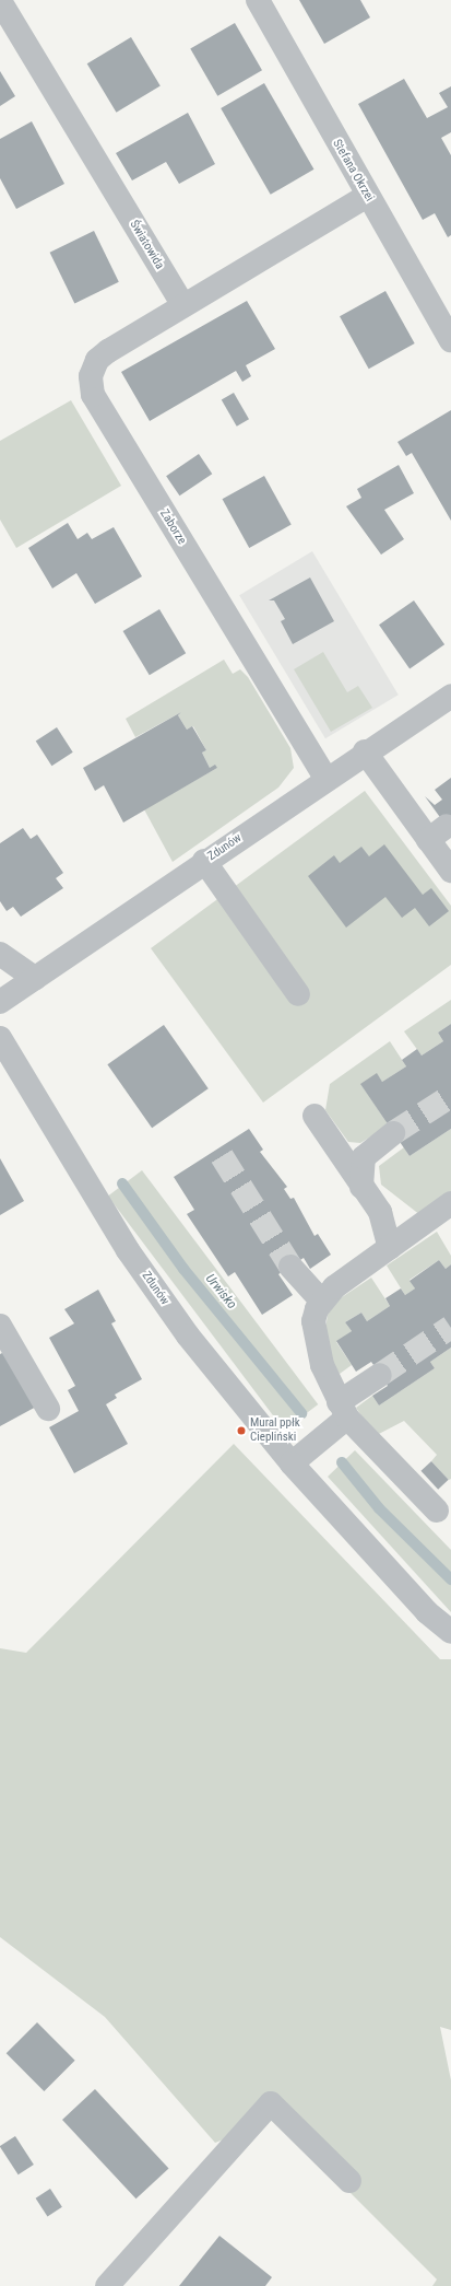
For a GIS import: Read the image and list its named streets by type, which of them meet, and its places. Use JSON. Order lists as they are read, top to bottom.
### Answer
{
  "streets": {
    "street": [
      "Stefana Okrzei",
      "Światowida",
      "Zaborze",
      "Zdunów"
    ]
  },
  "crossings": [
    ["Światowida", "Zaborze"],
    ["Zaborze", "Zdunów"]
  ],
  "water": ["Urwisko"],
  "places": ["Mural ppłk Ciepliński"]
}
